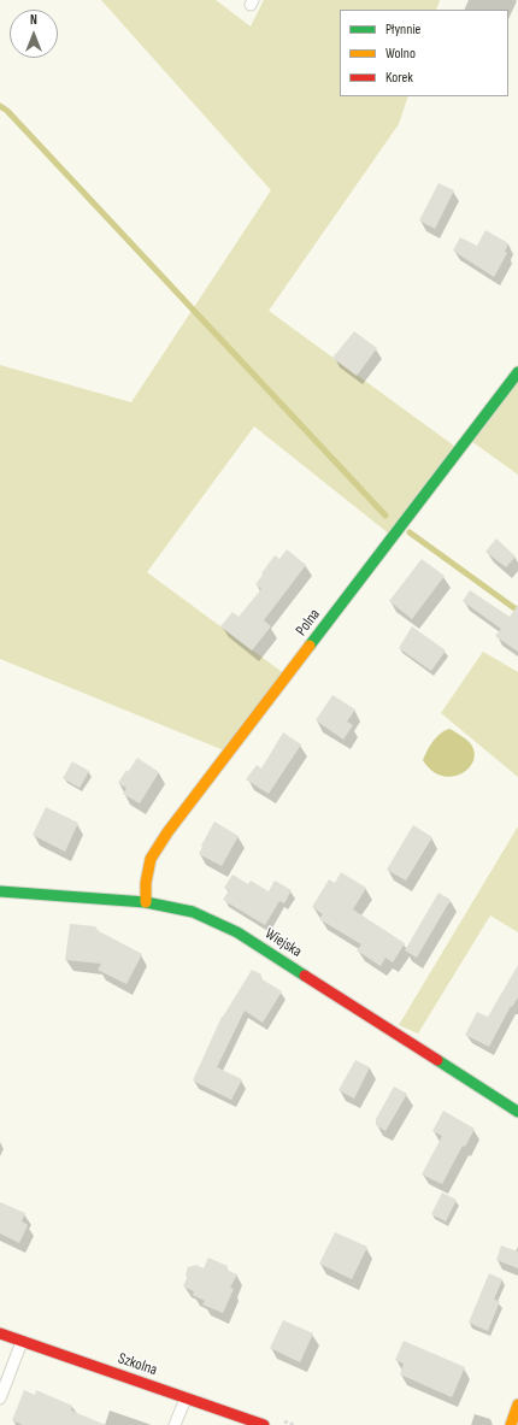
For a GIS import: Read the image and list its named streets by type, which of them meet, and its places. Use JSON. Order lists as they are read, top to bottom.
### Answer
{
  "streets": {
    "street": ["Polna", "Wiejska", "Szkolna"]
  },
  "crossings": [
    ["Polna", "Wiejska"]
  ],
  "legend": ["Płynnie", "Wolno", "Korek"],
  "north": "top"
}
